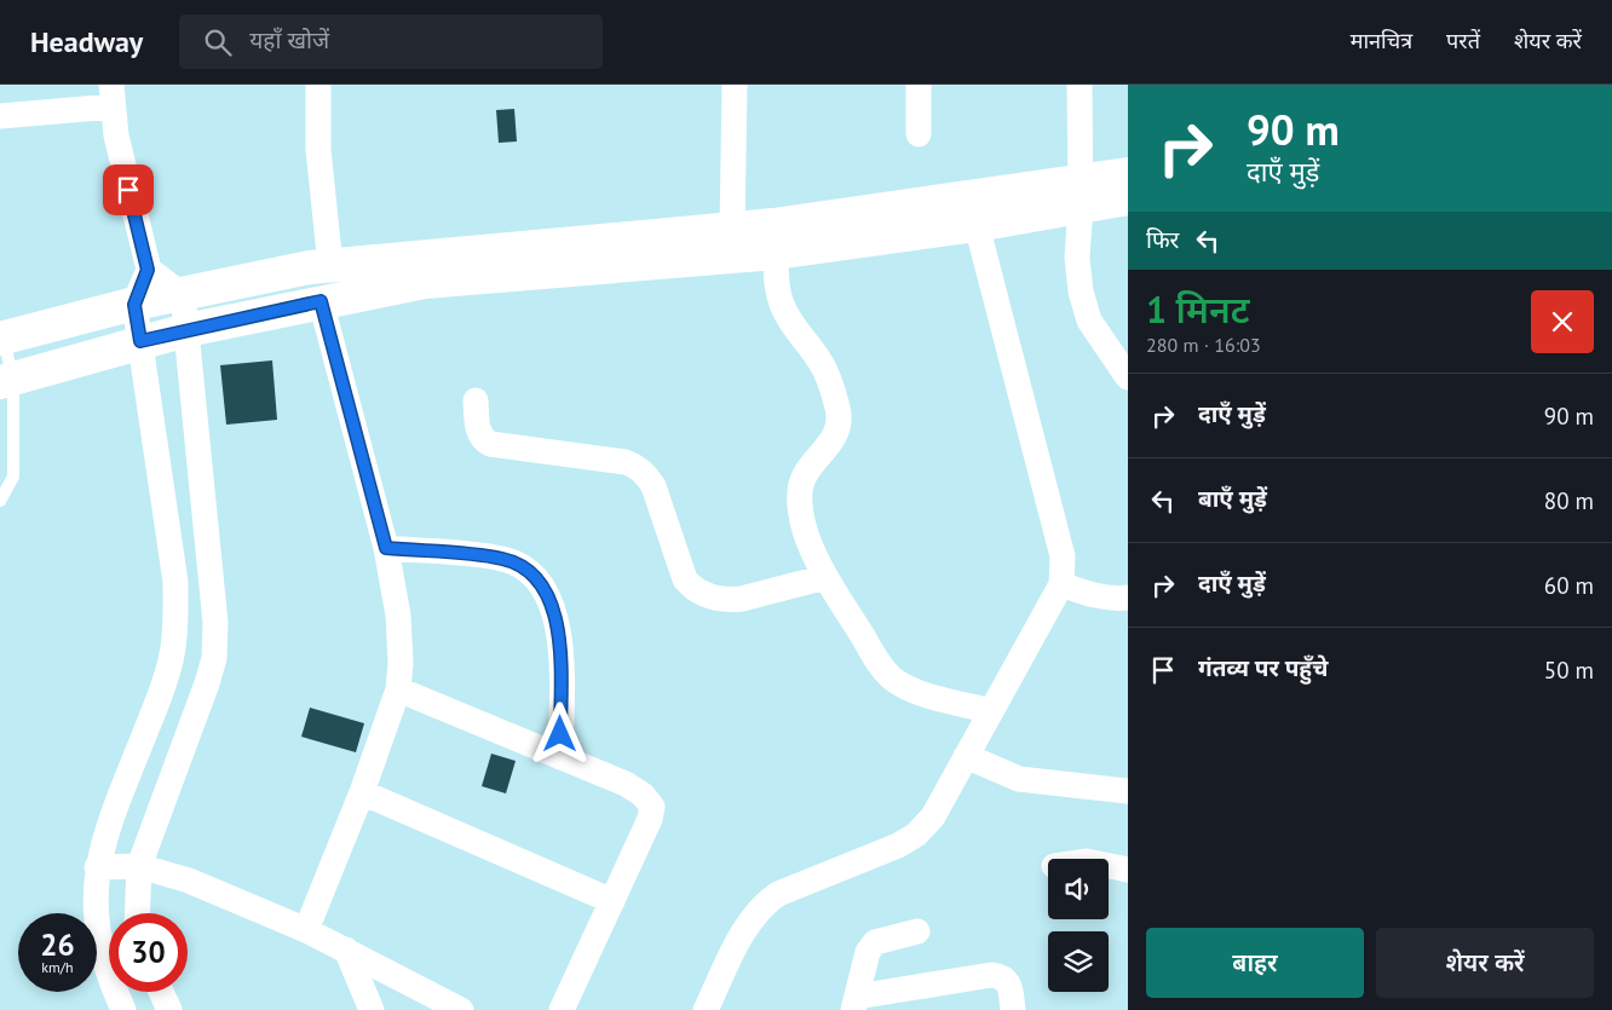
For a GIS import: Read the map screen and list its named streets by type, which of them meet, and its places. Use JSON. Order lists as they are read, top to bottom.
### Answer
{
  "page": {
    "header": "Headway",
    "search": "यहाँ खोजें",
    "nav": ["मानचित्र", "परतें", "शेयर करें"],
    "turn": ["90 m", "दाएँ मुड़ें"],
    "then": "फिर",
    "heading": ["1 मिनट", "280 m · 16:03"],
    "list": [
      {
        "name": "दाएँ मुड़ें",
        "value": "90 m"
      },
      {
        "name": "बाएँ मुड़ें",
        "value": "80 m"
      },
      {
        "name": "दाएँ मुड़ें",
        "value": "60 m"
      },
      {
        "name": "गंतव्य पर पहुँचे",
        "value": "50 m"
      }
    ],
    "speed": "26 km/h",
    "limit": "30",
    "buttons": ["बाहर", "शेयर करें"]
  }
}
